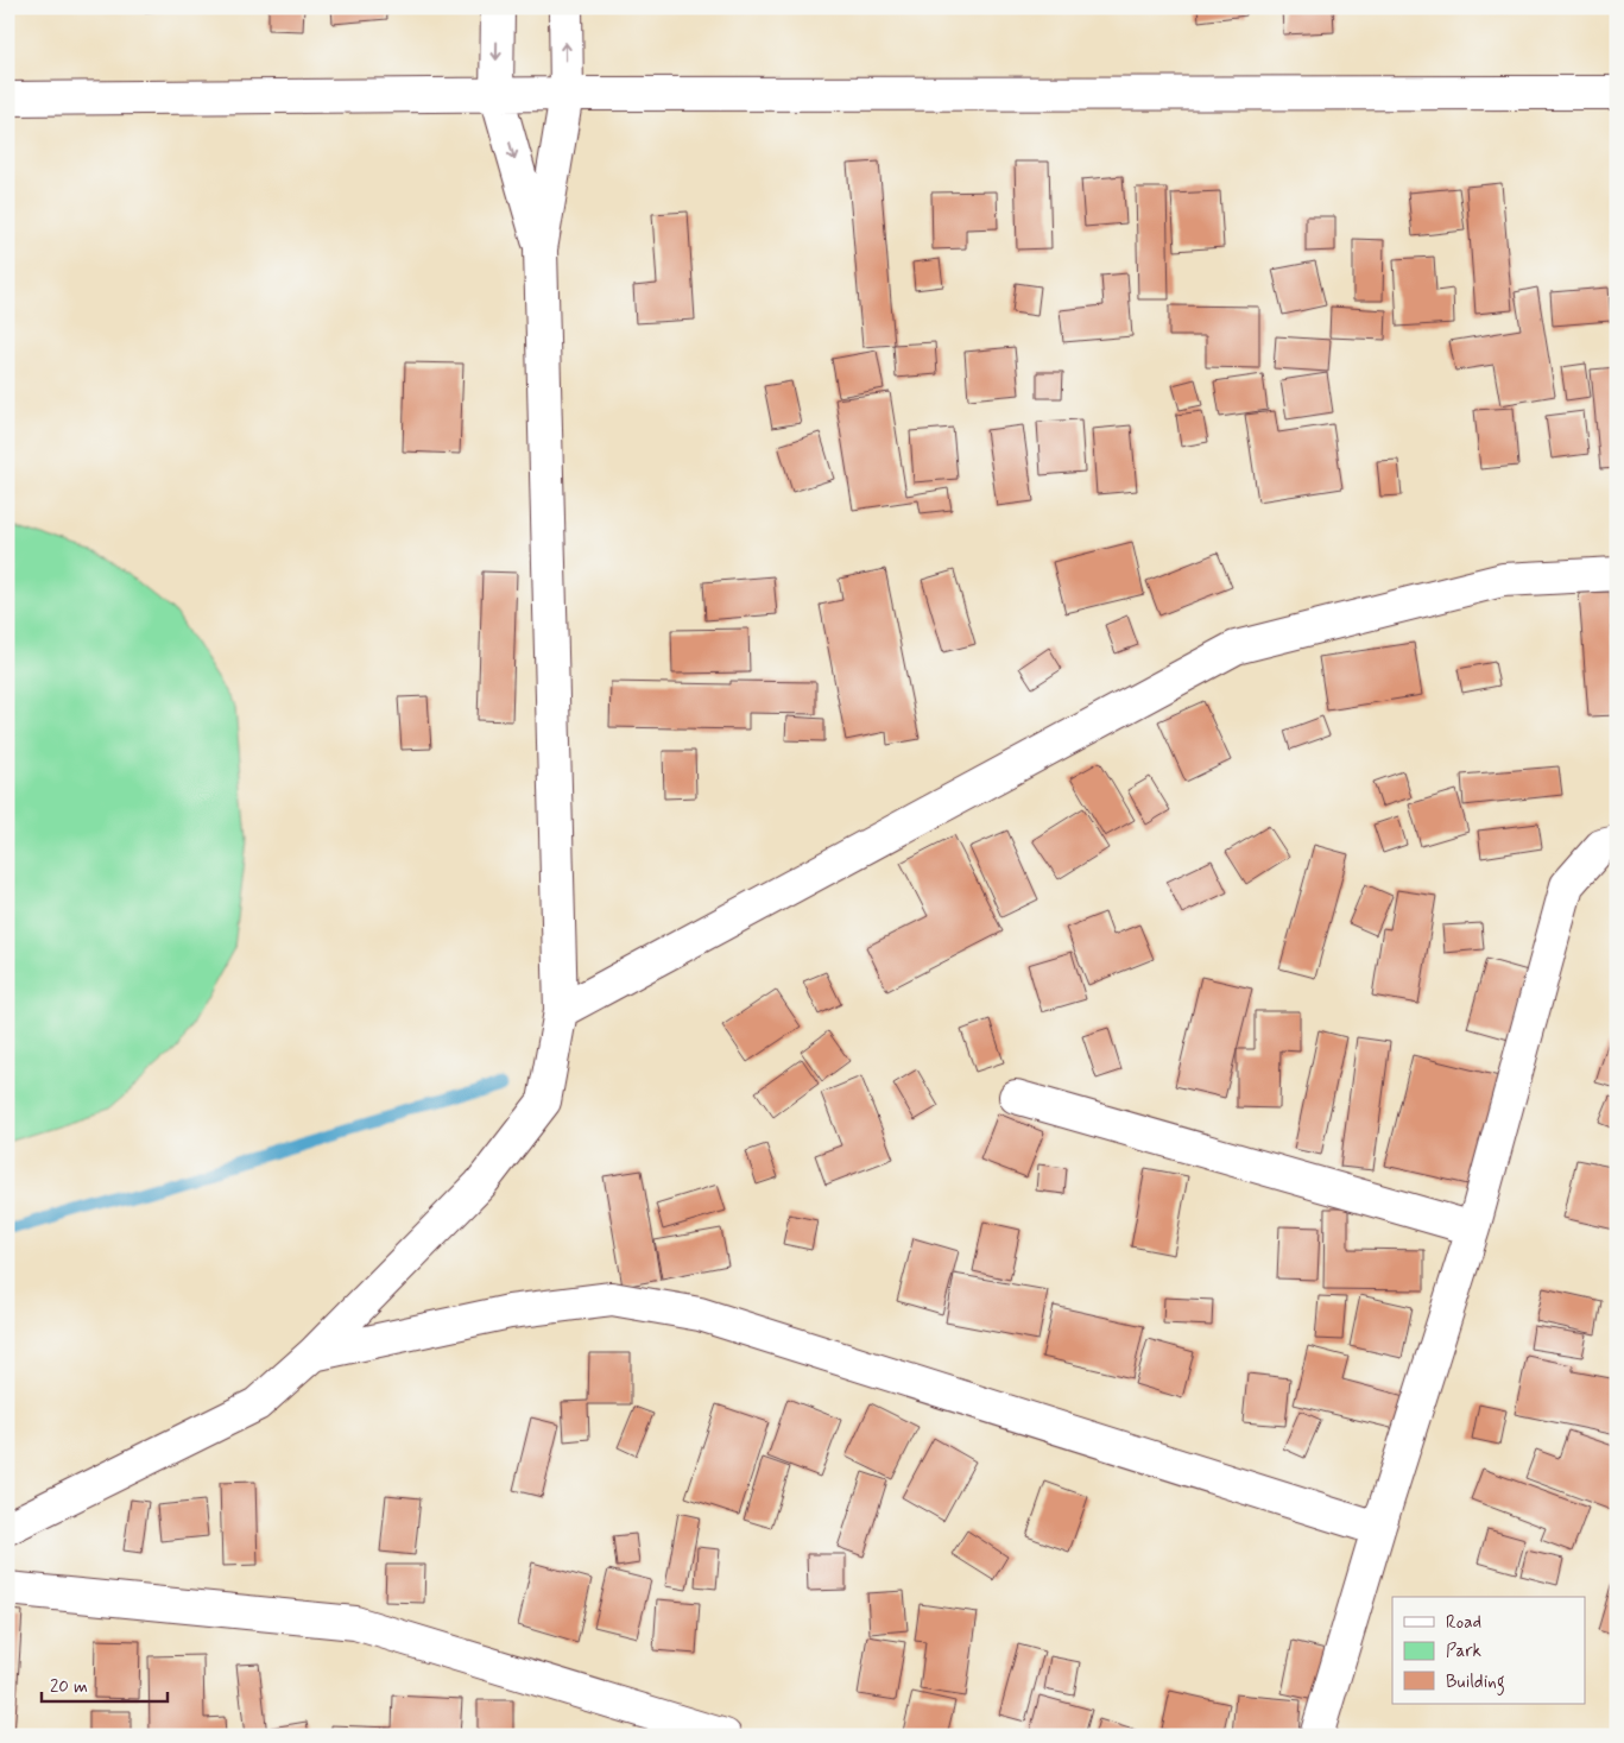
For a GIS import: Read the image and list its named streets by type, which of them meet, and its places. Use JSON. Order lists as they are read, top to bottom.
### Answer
{
  "legend": ["Road", "Park", "Building"],
  "scale_bar": "20 m"
}
